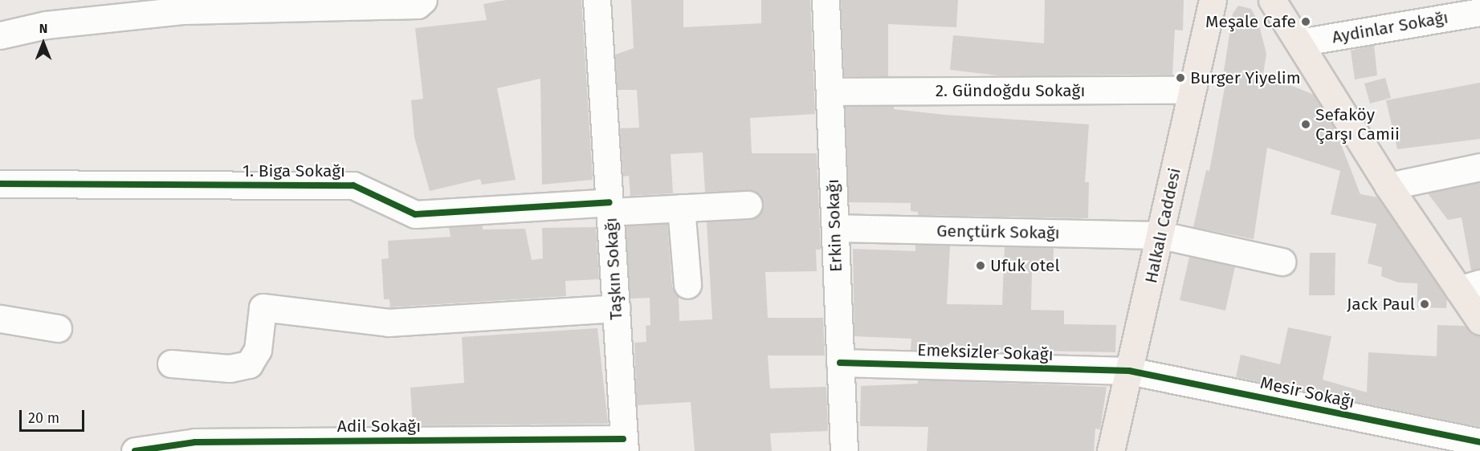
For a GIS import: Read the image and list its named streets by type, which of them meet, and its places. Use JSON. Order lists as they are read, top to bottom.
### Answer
{
  "streets": {
    "main road": ["Halkalı Caddesi"],
    "street": [
      "Aydinlar Sokağı",
      "2. Gündoğdu Sokağı",
      "1. Biga Sokağı",
      "Erkin Sokağı",
      "Gençtürk Sokağı",
      "Taşkın Sokağı",
      "Emeksizler Sokağı",
      "Mesir Sokağı",
      "Adil Sokağı"
    ]
  },
  "crossings": [
    ["2. Gündoğdu Sokağı", "Erkin Sokağı"],
    ["2. Gündoğdu Sokağı", "Halkalı Caddesi"],
    ["1. Biga Sokağı", "Taşkın Sokağı"],
    ["Erkin Sokağı", "Gençtürk Sokağı"],
    ["Erkin Sokağı", "Emeksizler Sokağı"],
    ["Halkalı Caddesi", "Gençtürk Sokağı"],
    ["Halkalı Caddesi", "Emeksizler Sokağı"],
    ["Halkalı Caddesi", "Mesir Sokağı"],
    ["Taşkın Sokağı", "Adil Sokağı"],
    ["Emeksizler Sokağı", "Mesir Sokağı"]
  ],
  "places": [
    "Meşale Cafe",
    "Burger Yiyelim",
    "Sefaköy Çarşı Camii",
    "Ufuk otel",
    "Jack Paul"
  ],
  "scale_bar": "20 m",
  "north": "top"
}
